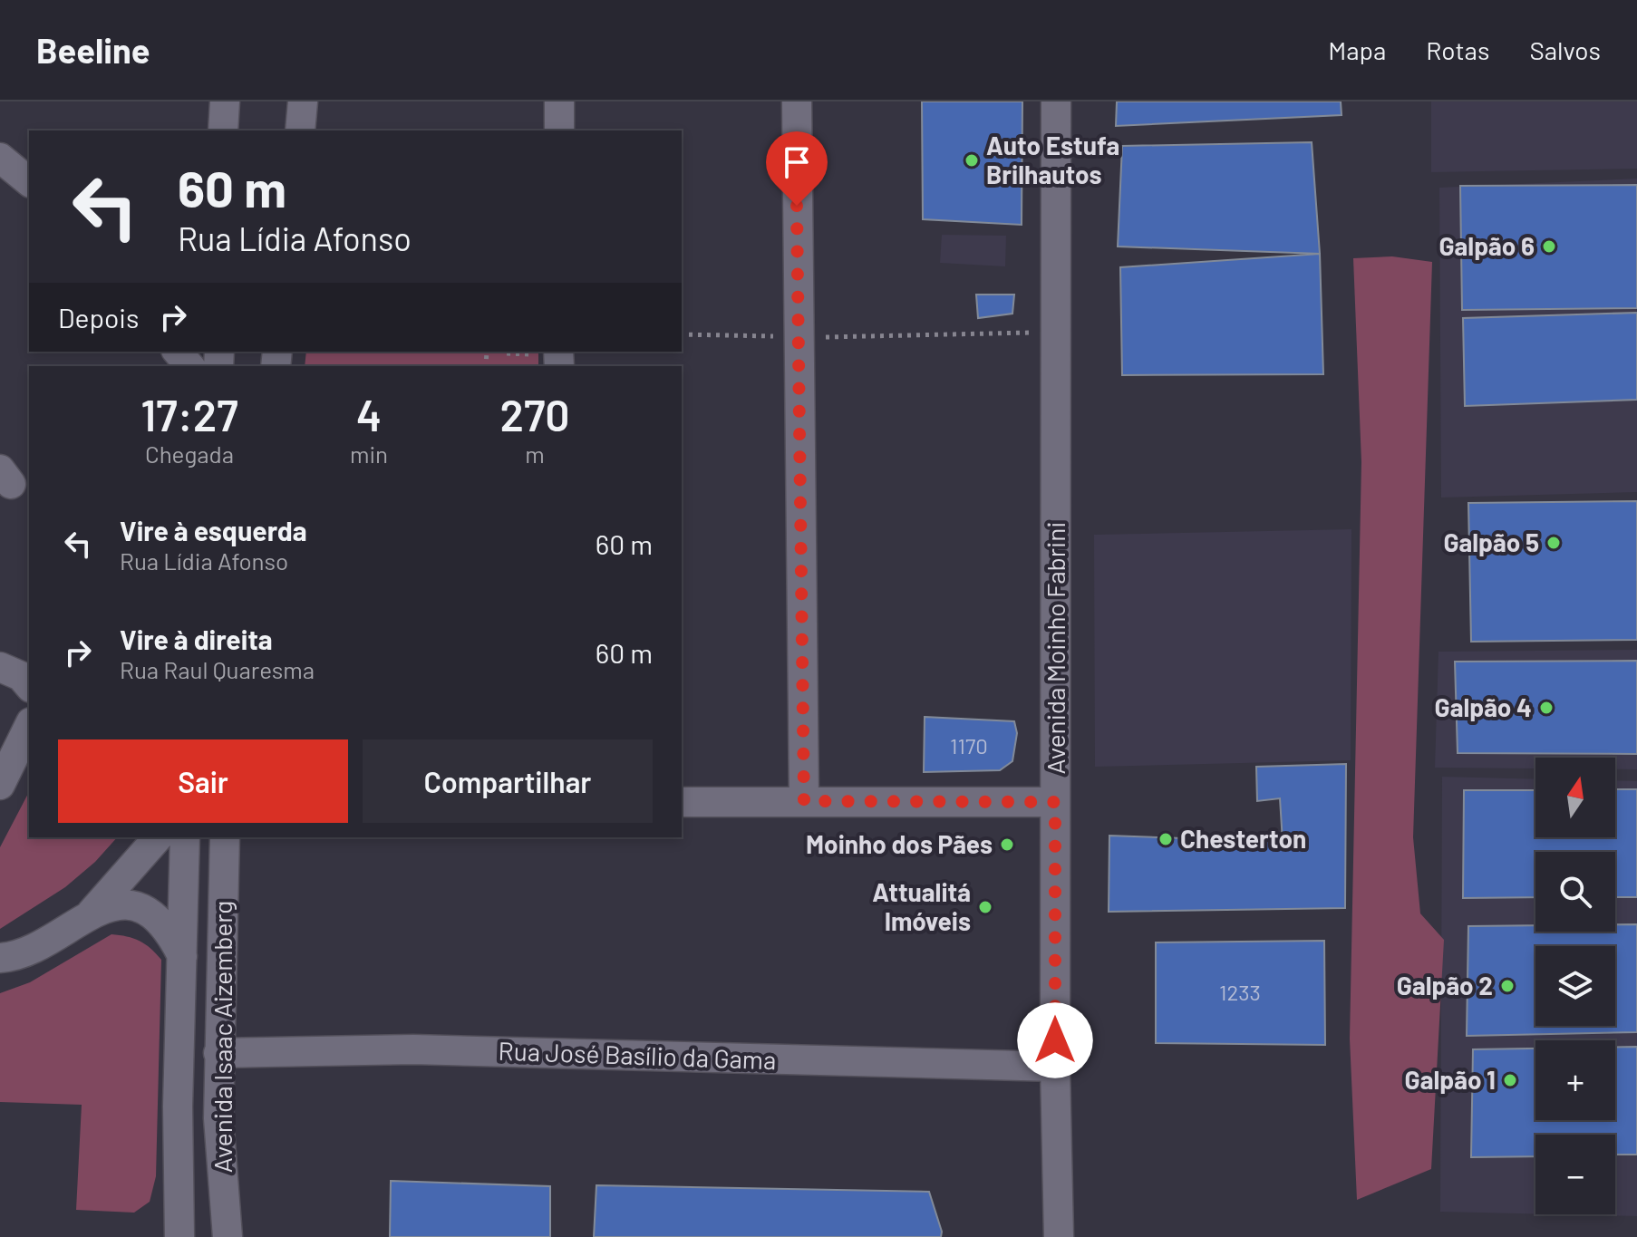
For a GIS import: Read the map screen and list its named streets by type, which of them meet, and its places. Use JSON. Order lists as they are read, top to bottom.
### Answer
{
  "streets": {
    "street": ["Avenida Moinho Fabrini", "Avenida Isaac Aizemberg", "Rua José Basílio da Gama"]
  },
  "crossings": [
    ["Avenida Moinho Fabrini", "Rua José Basílio da Gama"],
    ["Avenida Isaac Aizemberg", "Rua José Basílio da Gama"]
  ],
  "places": [
    "Auto Estufa Brilhautos",
    "Galpão 6",
    "Galpão 5",
    "Galpão 4",
    "Chesterton",
    "Moinho dos Pães",
    "Attualitá Imóveis",
    "Galpão 2",
    "Galpão 1"
  ],
  "house_numbers": ["1170", "1233"],
  "north": "top",
  "page": {
    "header": "Beeline",
    "nav": ["Mapa", "Rotas", "Salvos"],
    "turn": ["60 m", "Rua Lídia Afonso"],
    "then": "Depois",
    "eta": [
      "17:27",
      "Chegada",
      "4",
      "min",
      "270",
      "m"
    ],
    "list": [
      {
        "name": "Vire à esquerda",
        "note": "Rua Lídia Afonso",
        "value": "60 m"
      },
      {
        "name": "Vire à direita",
        "note": "Rua Raul Quaresma",
        "value": "60 m"
      }
    ],
    "buttons": ["Sair", "Compartilhar"],
    "map_buttons": ["+", "−"]
  }
}
